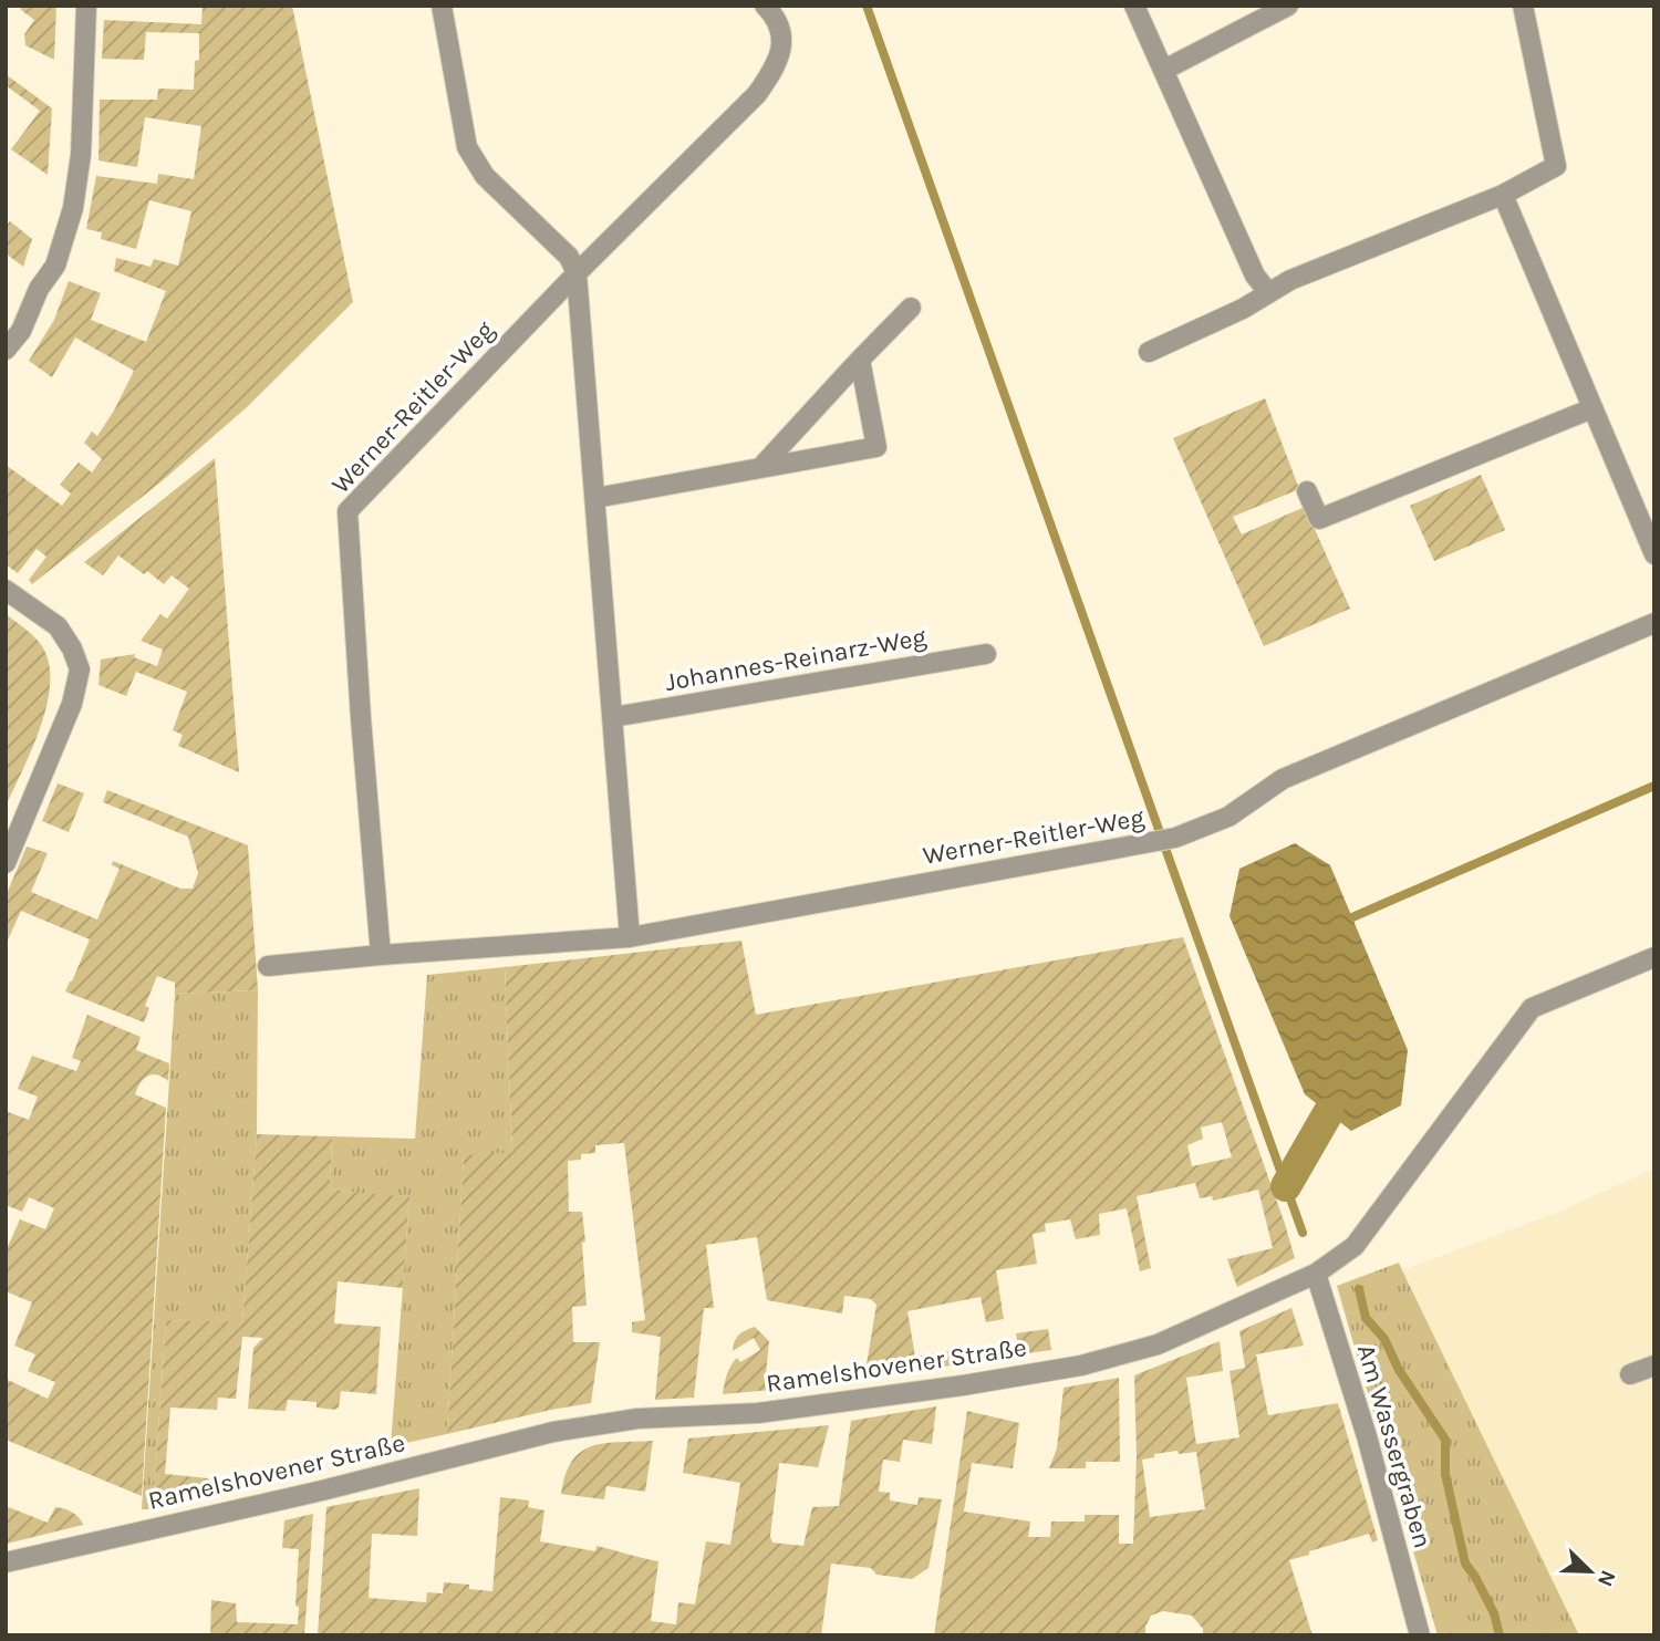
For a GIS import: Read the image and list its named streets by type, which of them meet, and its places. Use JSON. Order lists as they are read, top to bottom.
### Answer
{
  "streets": {
    "street": [
      "Werner-Reitler-Weg",
      "Johannes-Reinarz-Weg",
      "Ramelshovener Straße",
      "Am Wassergraben"
    ]
  },
  "crossings": [
    ["Ramelshovener Straße", "Am Wassergraben"]
  ],
  "north": "bottom right"
}
